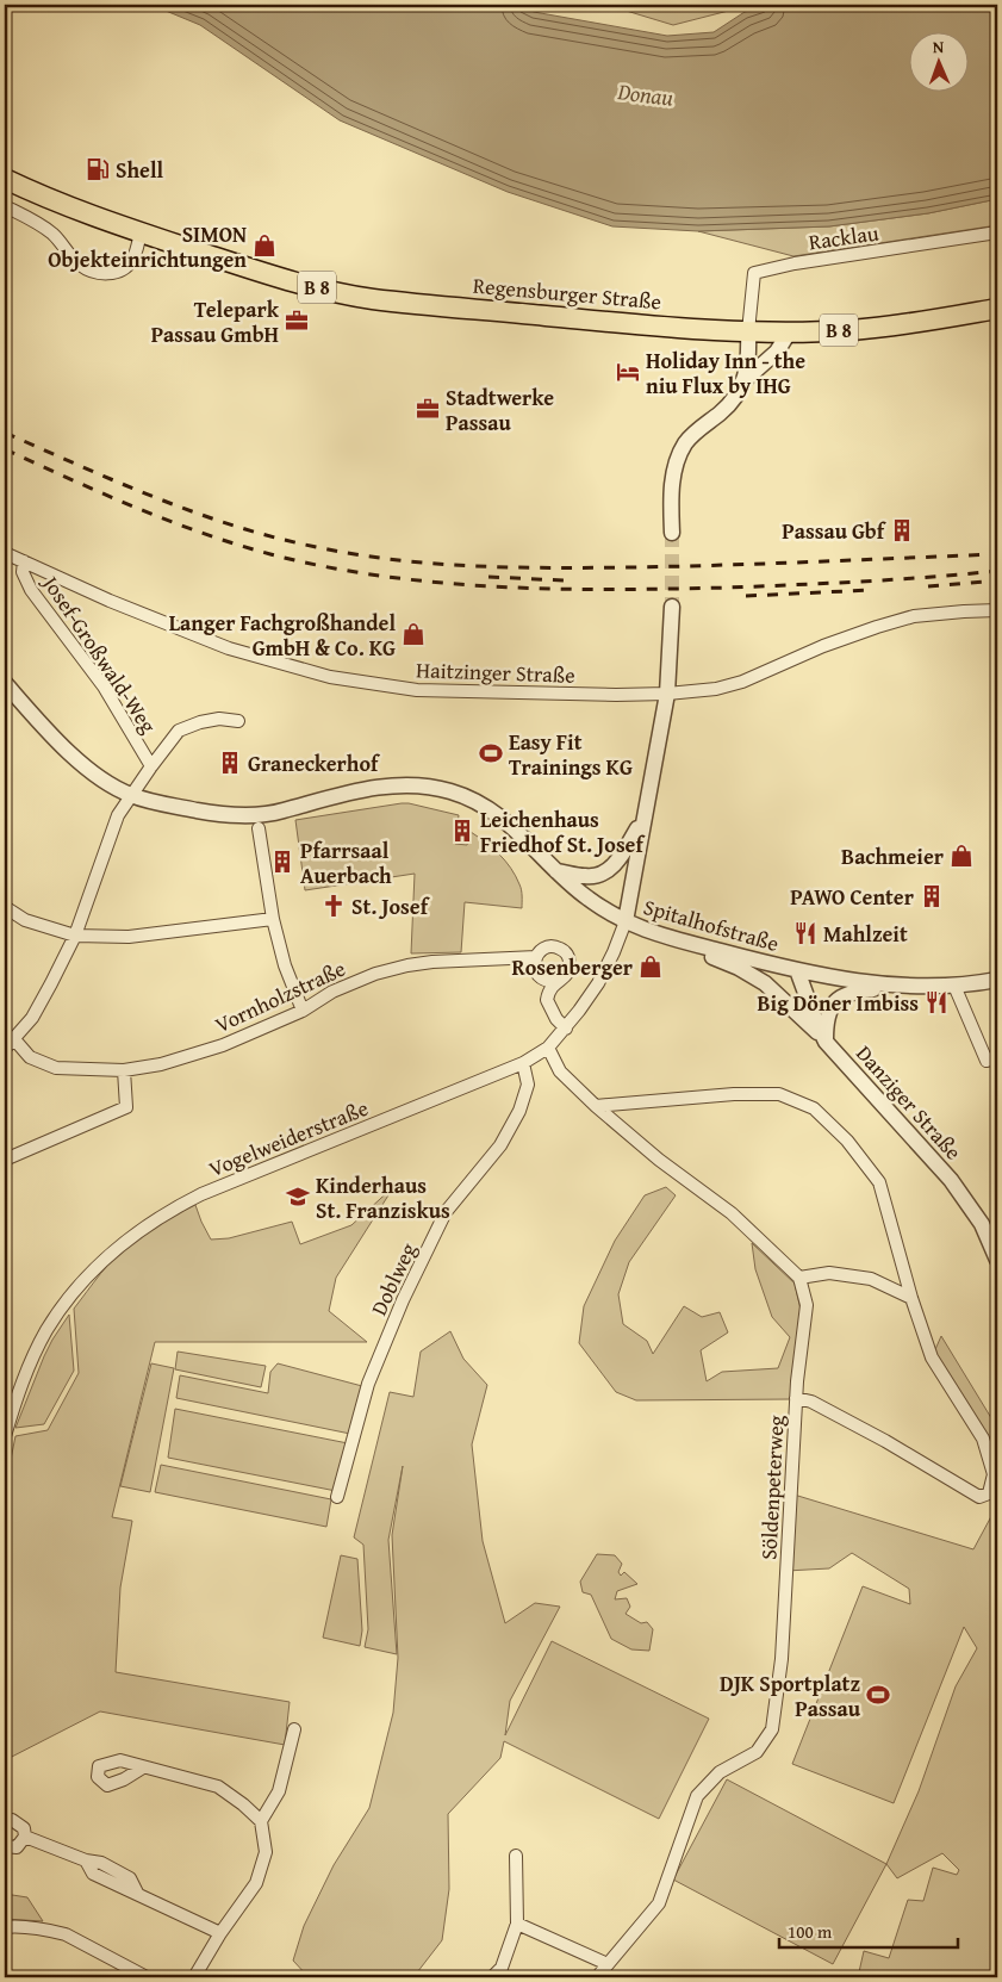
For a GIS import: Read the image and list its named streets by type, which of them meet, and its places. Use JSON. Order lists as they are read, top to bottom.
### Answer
{
  "streets": {
    "main road": ["B 8", "Regensburger Straße"],
    "street": [
      "Racklau",
      "Josef-Großwald-Weg",
      "Haitzinger Straße",
      "Spitalhofstraße",
      "Vornholzstraße",
      "Danziger Straße",
      "Vogelweiderstraße",
      "Doblweg",
      "Söldenpeterweg"
    ]
  },
  "crossings": [
    ["Racklau", "Regensburger Straße"],
    ["Josef-Großwald-Weg", "Haitzinger Straße"],
    ["Josef-Großwald-Weg", "Spitalhofstraße"],
    ["Spitalhofstraße", "Danziger Straße"],
    ["Spitalhofstraße", "Vogelweiderstraße"],
    ["Vornholzstraße", "Vogelweiderstraße"],
    ["Vogelweiderstraße", "Doblweg"]
  ],
  "water": ["Donau"],
  "places": {
    "fuel station": ["Shell"],
    "shop": [
      "SIMON Objekteinrichtungen",
      "Langer Fachgroßhandel GmbH & Co. KG",
      "Bachmeier",
      "Rosenberger"
    ],
    "office": ["Telepark Passau GmbH", "Stadtwerke Passau"],
    "hotel": ["Holiday Inn - the niu Flux by IHG"],
    "building": [
      "Passau Gbf",
      "Graneckerhof",
      "Leichenhaus Friedhof St. Josef",
      "Pfarrsaal Auerbach",
      "PAWO Center"
    ],
    "sports": ["Easy Fit Trainings KG", "DJK Sportplatz Passau"],
    "church": ["St. Josef"],
    "restaurant": ["Mahlzeit", "Big Döner Imbiss"],
    "school or university": ["Kinderhaus St. Franziskus"]
  },
  "scale_bar": "100 m",
  "north": "top"
}
